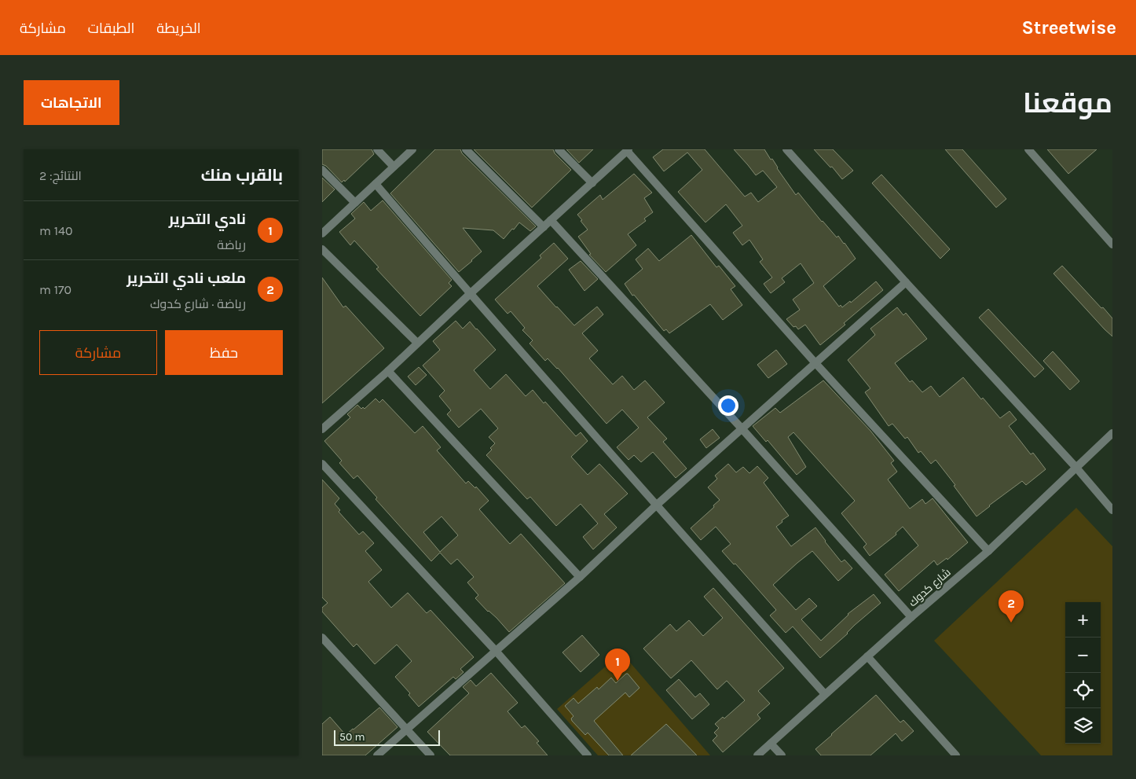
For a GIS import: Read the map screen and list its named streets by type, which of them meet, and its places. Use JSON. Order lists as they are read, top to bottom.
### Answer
{
  "streets": {
    "street": ["شارع كدوك"]
  },
  "scale_bar": "50 m",
  "page": {
    "header": "Streetwise",
    "nav": ["الخريطة", "الطبقات", "مشاركة"],
    "title": "موقعنا",
    "buttons": [
      "الاتجاهات",
      ["حفظ", "مشاركة"]
    ],
    "heading": ["بالقرب منك", "النتائج: 2"],
    "list": [
      {
        "mark": "1",
        "name": "نادي التحرير",
        "note": "رياضة",
        "value": "140 m"
      },
      {
        "mark": "2",
        "name": "ملعب نادي التحرير",
        "note": "رياضة · شارع كدوك",
        "value": "170 m"
      }
    ],
    "pins": ["2", "1"],
    "map_buttons": ["+", "−"],
    "scale": "50 m"
  }
}
